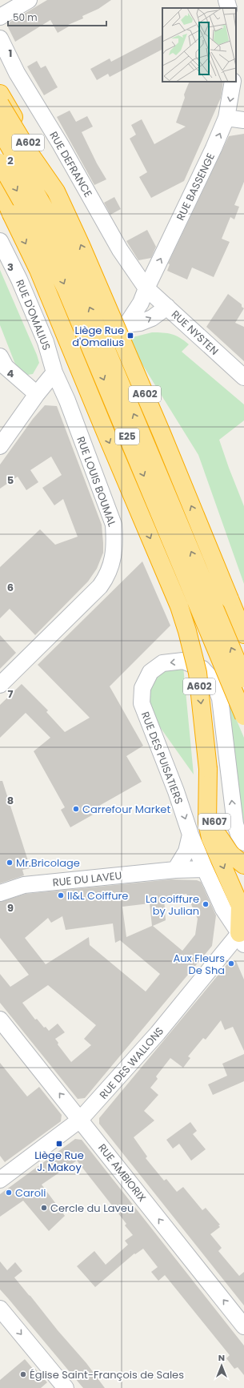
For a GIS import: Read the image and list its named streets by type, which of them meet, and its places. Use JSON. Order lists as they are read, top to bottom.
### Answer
{
  "streets": {
    "highway": ["A602", "E25", "N607"],
    "street": [
      "RUE DEFRANCE",
      "RUE BASSENGE",
      "RUE D'OMALIUS",
      "RUE NYSTEN",
      "RUE LOUIS BOUMAL",
      "RUE DES PUISATIERS",
      "RUE DU LAVEU",
      "RUE DES WALLONS",
      "RUE AMBIORIX"
    ]
  },
  "crossings": [
    ["A602", "RUE DES PUISATIERS"],
    ["A602", "N607"],
    ["A602", "RUE DES WALLONS"],
    ["RUE DEFRANCE", "RUE BASSENGE"],
    ["RUE DEFRANCE", "RUE NYSTEN"],
    ["RUE BASSENGE", "RUE NYSTEN"],
    ["RUE D'OMALIUS", "RUE LOUIS BOUMAL"],
    ["RUE DES PUISATIERS", "RUE DU LAVEU"],
    ["RUE DES PUISATIERS", "RUE DES WALLONS"],
    ["RUE DES WALLONS", "RUE AMBIORIX"]
  ],
  "one_way": ["RUE AMBIORIX"],
  "places": {
    "transit": ["Liège Rue d'Omalius", "Liège Rue J. Makoy"],
    "other": [
      "Carrefour Market",
      "Mr.Bricolage",
      "Il&L Coiffure",
      "La coiffure by Julian",
      "Aux Fleurs De Sha",
      "Caroli",
      "Cercle du Laveu",
      "Église Saint-François de Sales"
    ]
  },
  "scale_bar": "50 m",
  "north": "top",
  "grid": {
    "rows": [
      "1",
      "2",
      "3",
      "4",
      "5",
      "6",
      "7",
      "8",
      "9"
    ]
  }
}
